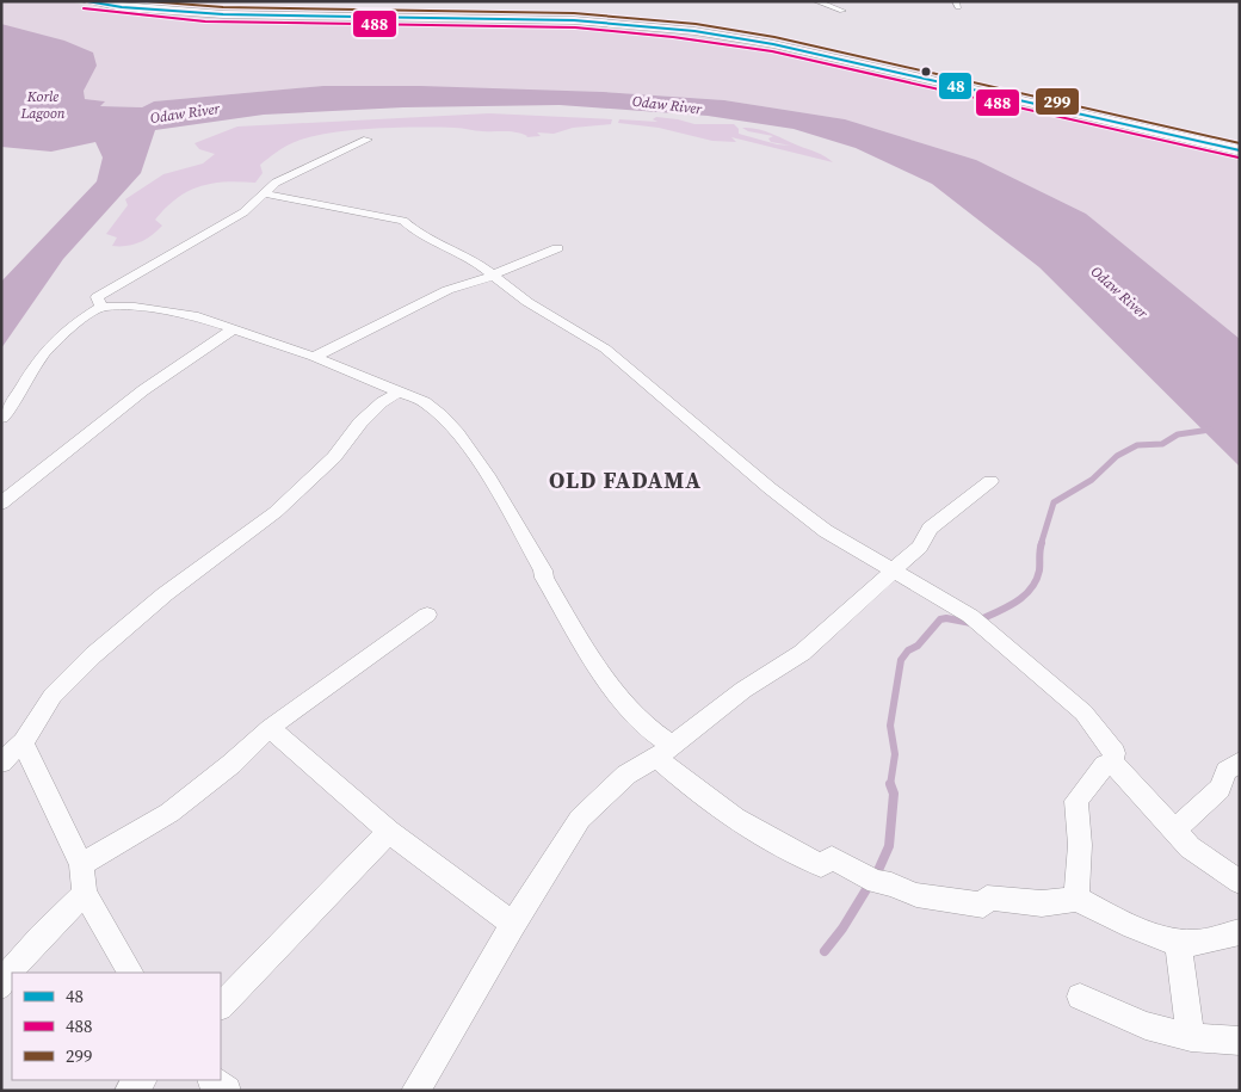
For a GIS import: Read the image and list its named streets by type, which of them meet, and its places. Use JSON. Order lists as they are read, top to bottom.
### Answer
{
  "districts": ["OLD FADAMA"],
  "water": ["Korle Lagoon", "Odaw River"],
  "lines": ["transit line 48", "transit line 299", "transit line 488"],
  "legend": ["48", "488", "299"]
}
